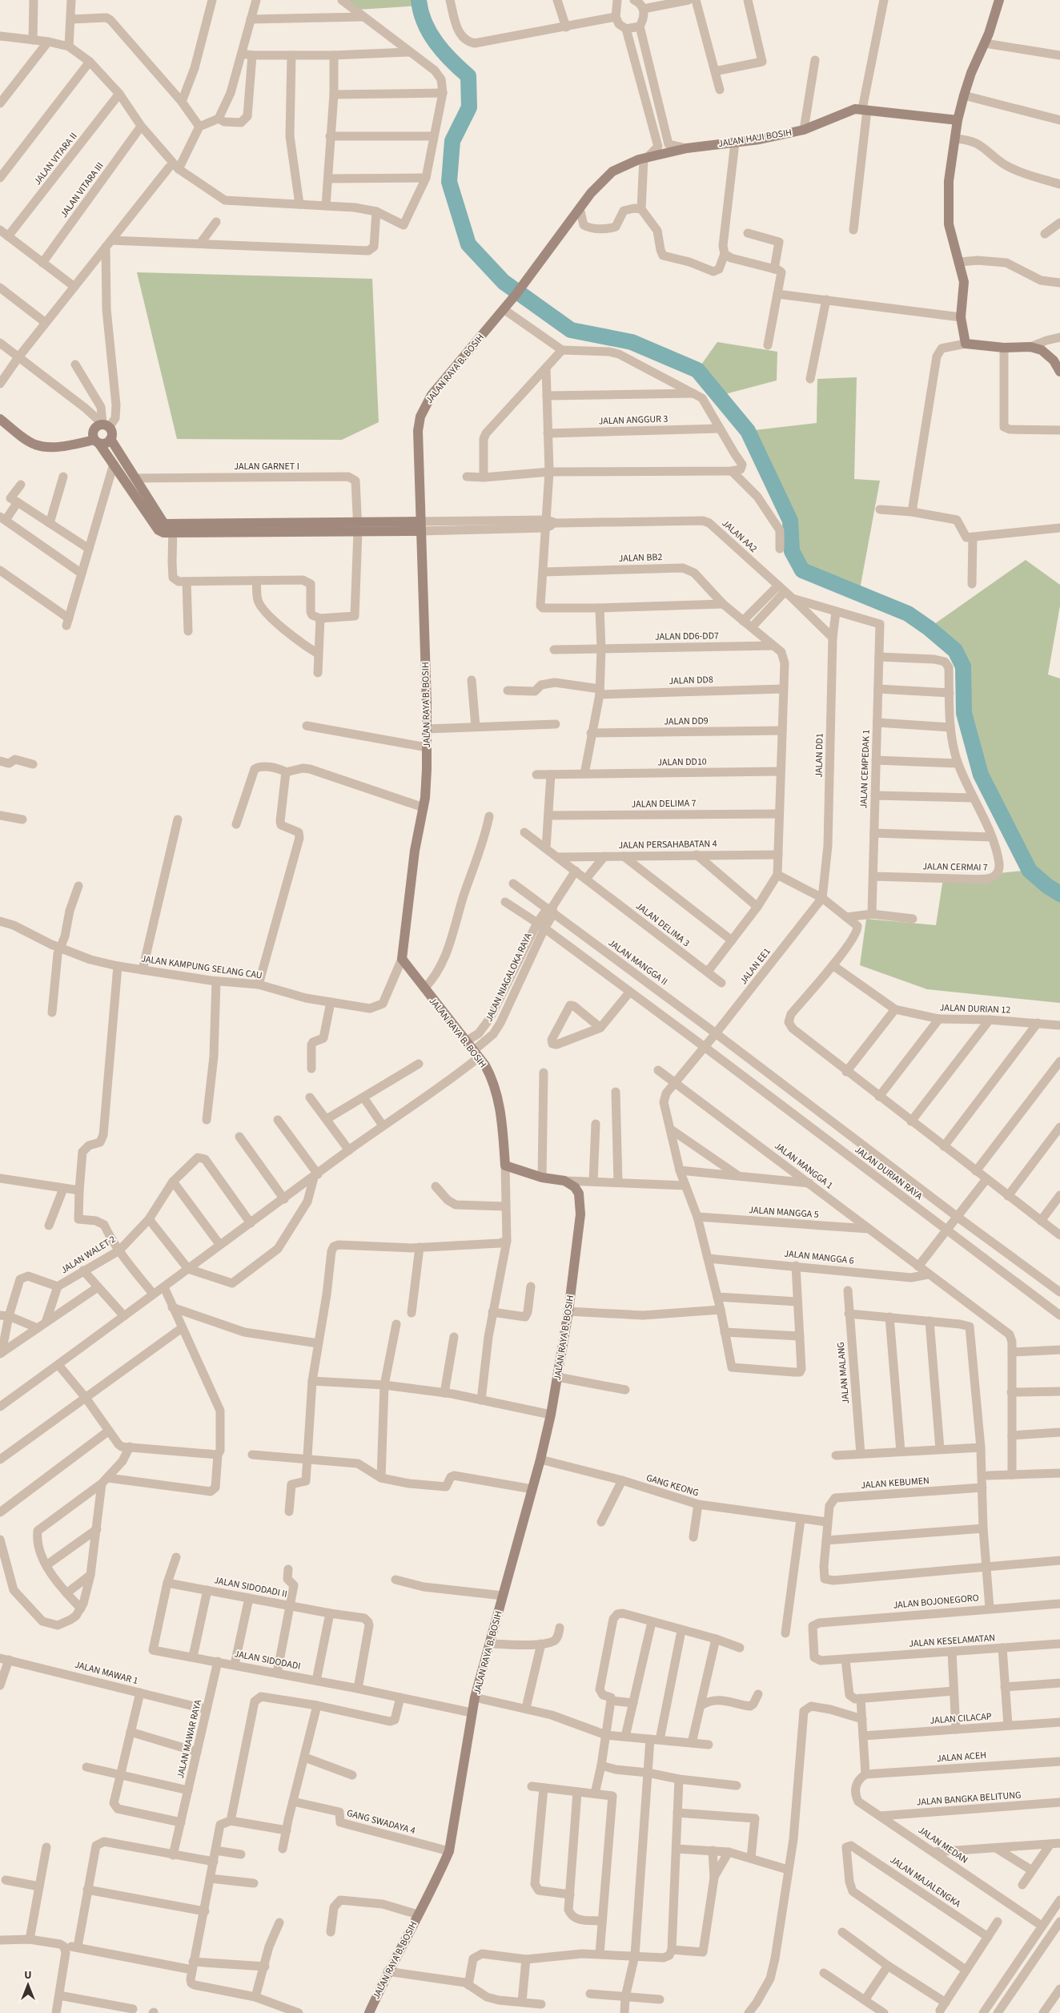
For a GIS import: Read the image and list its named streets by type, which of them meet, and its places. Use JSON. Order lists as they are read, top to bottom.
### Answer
{
  "streets": {
    "main road": ["JALAN HAJI BOSIH", "JALAN RAYA B. BOSIH"],
    "street": [
      "JALAN VITARA II",
      "JALAN VITARA III",
      "JALAN ANGGUR 3",
      "JALAN GARNET I",
      "JALAN AA2",
      "JALAN BB2",
      "JALAN DD6-DD7",
      "JALAN DD8",
      "JALAN DD9",
      "JALAN DD1",
      "JALAN DD10",
      "JALAN CEMPEDAK 1",
      "JALAN DELIMA 7",
      "JALAN PERSAHABATAN 4",
      "JALAN CERMAI 7",
      "JALAN DELIMA 3",
      "JALAN MANGGA II",
      "JALAN EE1",
      "JALAN KAMPUNG SELANG CAU",
      "JALAN NIAGALOKA RAYA",
      "JALAN DURIAN 12",
      "JALAN MANGGA 1",
      "JALAN DURIAN RAYA",
      "JALAN MANGGA 5",
      "JALAN WALET 2",
      "JALAN MANGGA 6",
      "JALAN MALANG",
      "JALAN KEBUMEN",
      "GANG KEONG",
      "JALAN SIDODADI II",
      "JALAN BOJONEGORO",
      "JALAN KESELAMATAN",
      "JALAN SIDODADI",
      "JALAN MAWAR 1",
      "JALAN CILACAP",
      "JALAN MAWAR RAYA",
      "JALAN ACEH",
      "JALAN BANGKA BELITUNG",
      "GANG SWADAYA 4",
      "JALAN MEDAN",
      "JALAN MAJALENGKA"
    ]
  },
  "crossings": [
    ["JALAN HAJI BOSIH", "JALAN RAYA B. BOSIH"],
    ["JALAN RAYA B. BOSIH", "JALAN KAMPUNG SELANG CAU"],
    ["JALAN RAYA B. BOSIH", "JALAN NIAGALOKA RAYA"],
    ["JALAN RAYA B. BOSIH", "GANG KEONG"],
    ["JALAN RAYA B. BOSIH", "JALAN SIDODADI"],
    ["JALAN RAYA B. BOSIH", "GANG SWADAYA 4"],
    ["JALAN AA2", "JALAN DD1"],
    ["JALAN BB2", "JALAN DD6-DD7"],
    ["JALAN BB2", "JALAN DD8"],
    ["JALAN BB2", "JALAN DD9"],
    ["JALAN BB2", "JALAN DD10"],
    ["JALAN BB2", "JALAN DELIMA 7"],
    ["JALAN BB2", "JALAN PERSAHABATAN 4"],
    ["JALAN DD1", "JALAN CEMPEDAK 1"],
    ["JALAN DD1", "JALAN EE1"],
    ["JALAN CEMPEDAK 1", "JALAN CERMAI 7"],
    ["JALAN PERSAHABATAN 4", "JALAN DELIMA 3"],
    ["JALAN DELIMA 3", "JALAN NIAGALOKA RAYA"],
    ["JALAN MANGGA II", "JALAN EE1"],
    ["JALAN MANGGA II", "JALAN NIAGALOKA RAYA"],
    ["JALAN MANGGA II", "JALAN DURIAN RAYA"],
    ["JALAN EE1", "JALAN MANGGA 1"],
    ["JALAN EE1", "JALAN DURIAN RAYA"],
    ["JALAN EE1", "JALAN MANGGA 5"],
    ["JALAN EE1", "JALAN MANGGA 6"],
    ["JALAN NIAGALOKA RAYA", "JALAN WALET 2"],
    ["JALAN MANGGA 1", "JALAN MANGGA 5"],
    ["JALAN MANGGA 1", "JALAN MANGGA 6"],
    ["JALAN KEBUMEN", "GANG KEONG"],
    ["JALAN SIDODADI II", "JALAN SIDODADI"],
    ["JALAN BOJONEGORO", "JALAN KESELAMATAN"],
    ["JALAN SIDODADI", "JALAN MAWAR RAYA"],
    ["JALAN MAWAR 1", "JALAN MAWAR RAYA"],
    ["JALAN ACEH", "JALAN MEDAN"],
    ["JALAN BANGKA BELITUNG", "JALAN MEDAN"]
  ],
  "north": "top"
}
